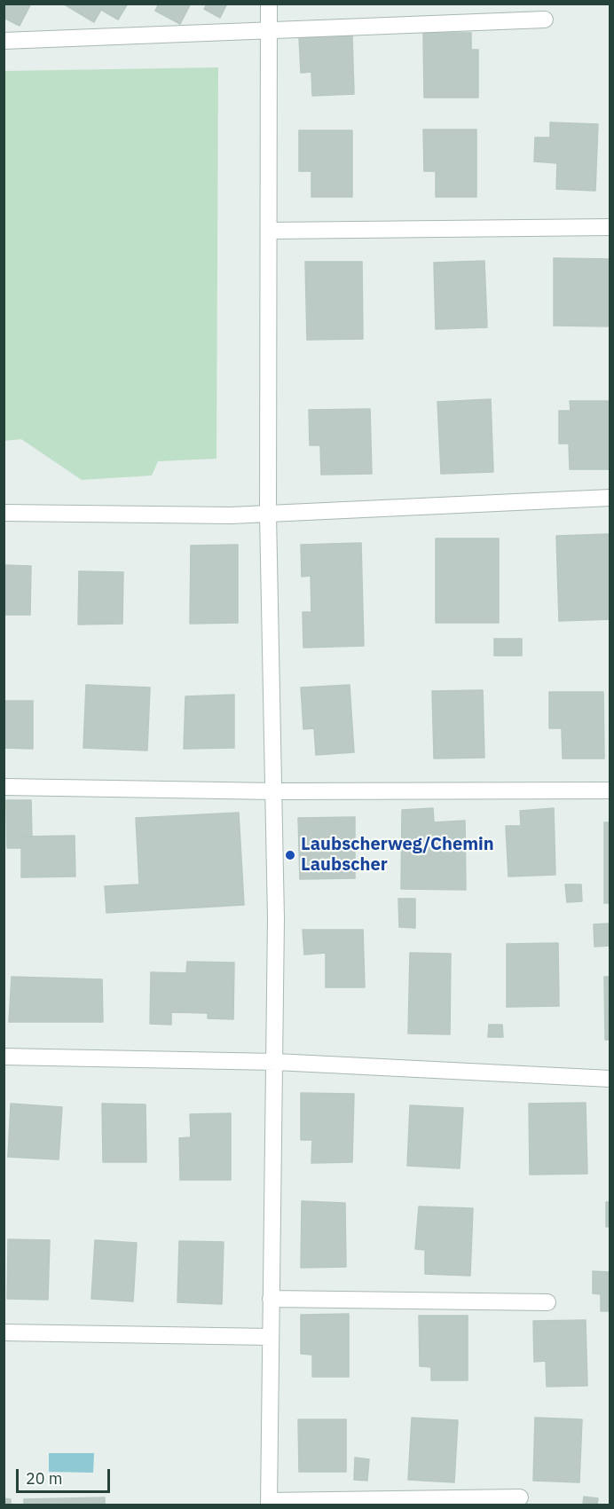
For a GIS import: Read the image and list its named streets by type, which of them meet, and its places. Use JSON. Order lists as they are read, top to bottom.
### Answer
{
  "places": ["Laubscherweg/Chemin Laubscher"],
  "scale_bar": "20 m"
}
